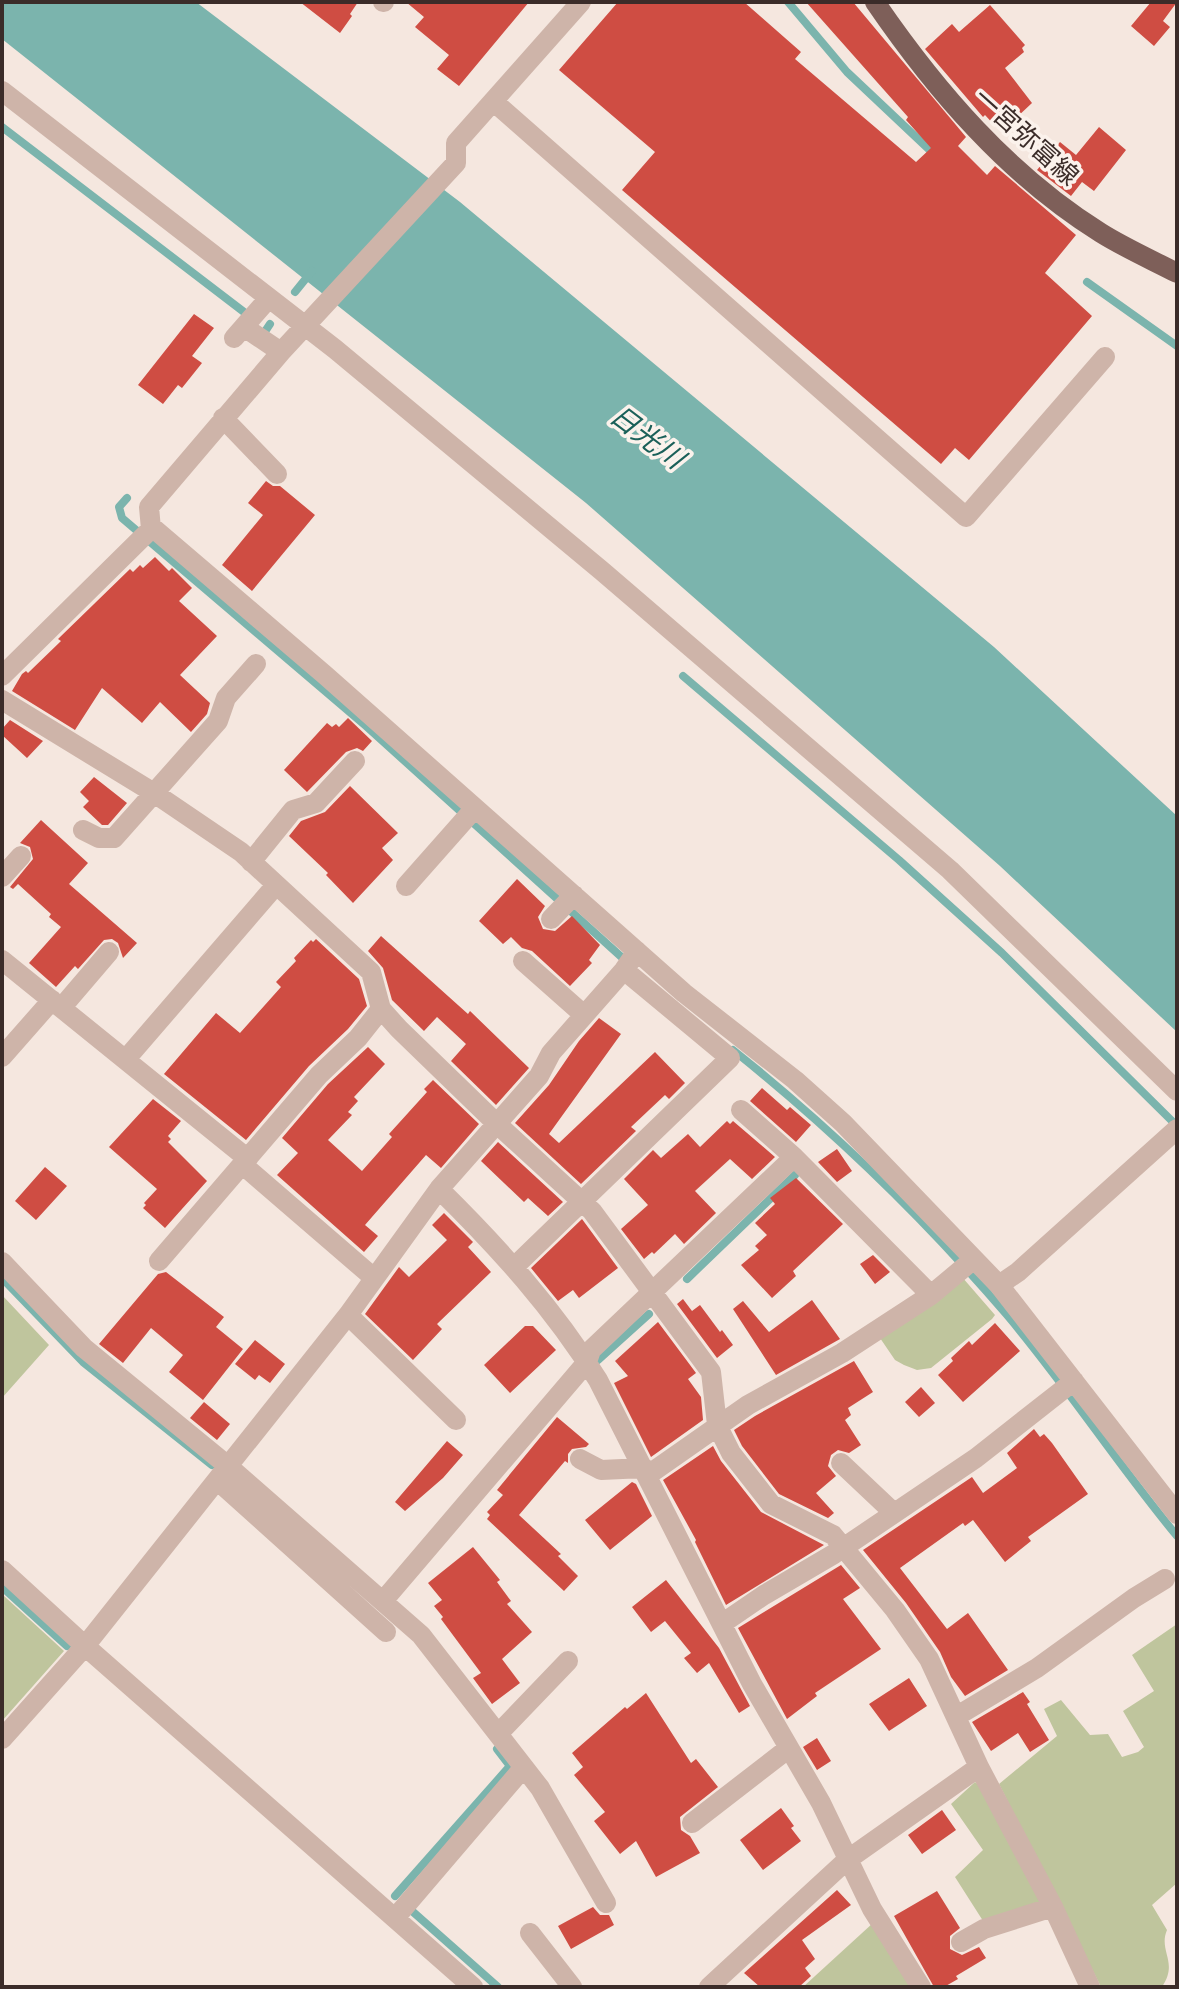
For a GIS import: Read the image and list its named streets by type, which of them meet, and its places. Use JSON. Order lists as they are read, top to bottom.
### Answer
{
  "streets": {
    "main road": ["一宮弥富線"]
  },
  "water": ["日光川"]
}
